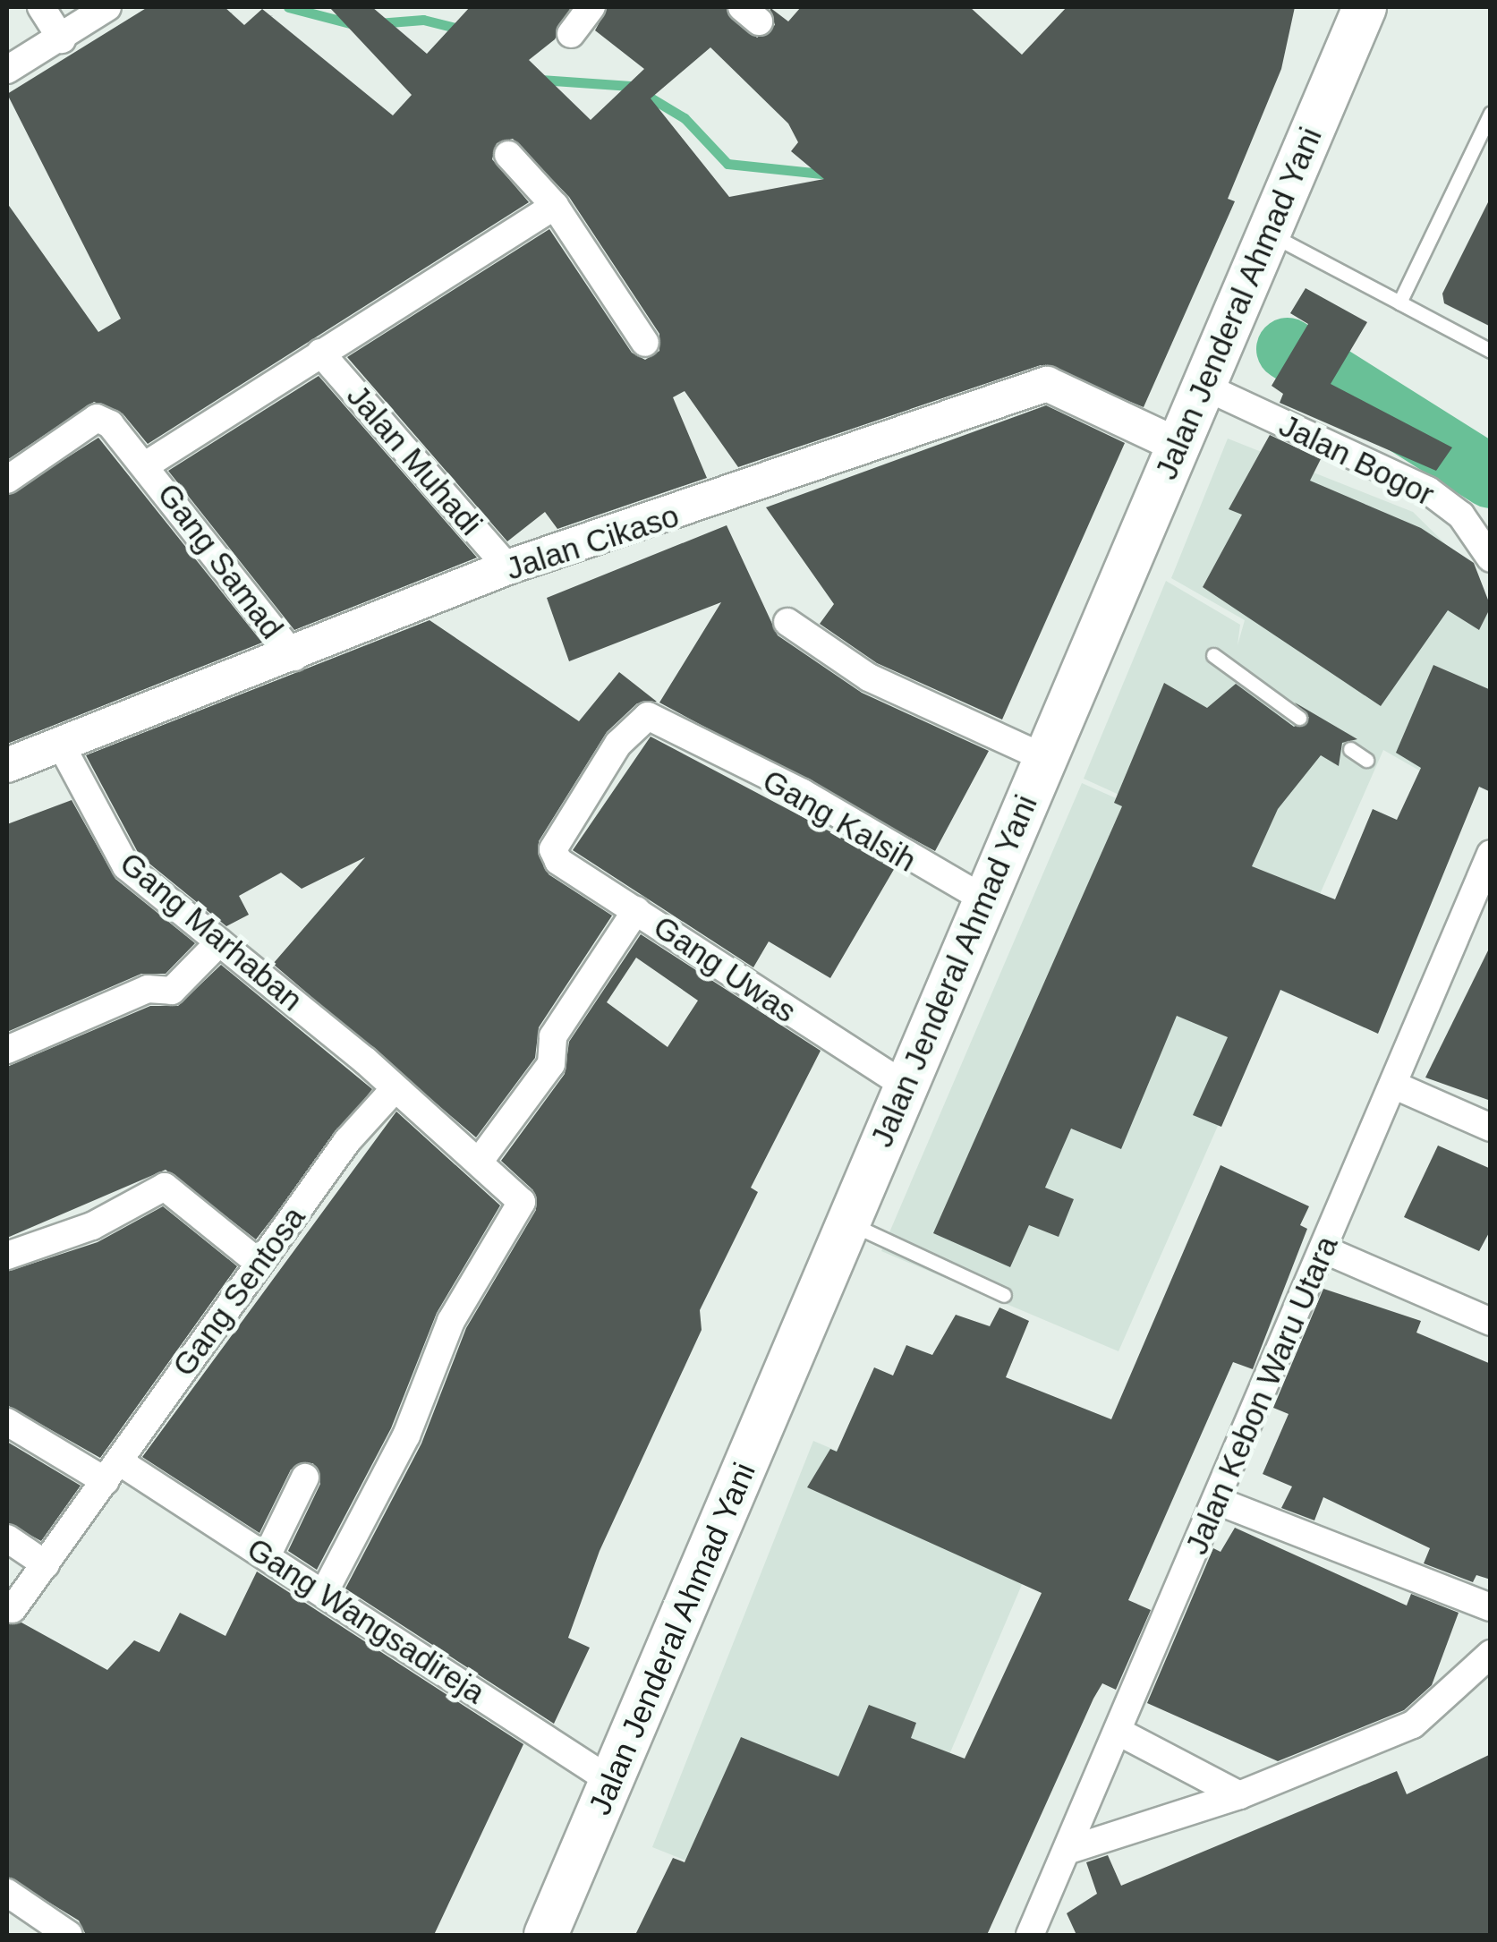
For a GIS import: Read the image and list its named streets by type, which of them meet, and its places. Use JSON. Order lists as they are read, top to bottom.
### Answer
{
  "streets": {
    "main road": ["Jalan Jenderal Ahmad Yani"],
    "street": [
      "Jalan Muhadi",
      "Jalan Bogor",
      "Jalan Cikaso",
      "Gang Samad",
      "Gang Kalsih",
      "Gang Marhaban",
      "Gang Uwas",
      "Gang Sentosa",
      "Jalan Kebon Waru Utara",
      "Gang Wangsadireja"
    ]
  },
  "crossings": [
    ["Jalan Jenderal Ahmad Yani", "Jalan Bogor"],
    ["Jalan Jenderal Ahmad Yani", "Jalan Cikaso"],
    ["Jalan Jenderal Ahmad Yani", "Gang Kalsih"],
    ["Jalan Jenderal Ahmad Yani", "Gang Uwas"],
    ["Jalan Jenderal Ahmad Yani", "Gang Wangsadireja"],
    ["Jalan Muhadi", "Jalan Cikaso"],
    ["Jalan Cikaso", "Gang Samad"],
    ["Jalan Cikaso", "Gang Marhaban"],
    ["Gang Kalsih", "Gang Uwas"],
    ["Gang Marhaban", "Gang Sentosa"],
    ["Gang Sentosa", "Gang Wangsadireja"]
  ]
}
